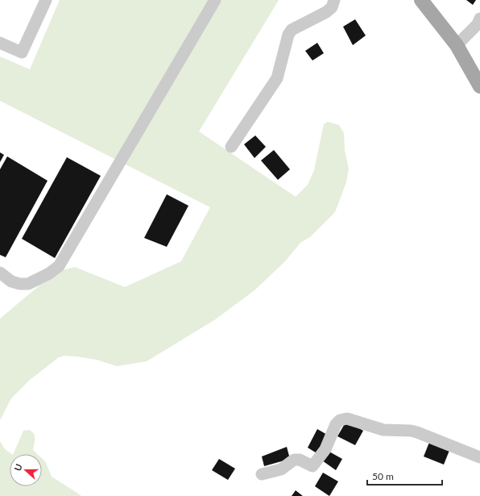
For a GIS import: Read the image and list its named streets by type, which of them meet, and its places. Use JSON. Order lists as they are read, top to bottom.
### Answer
{
  "scale_bar": "50 m",
  "north": "left"
}
